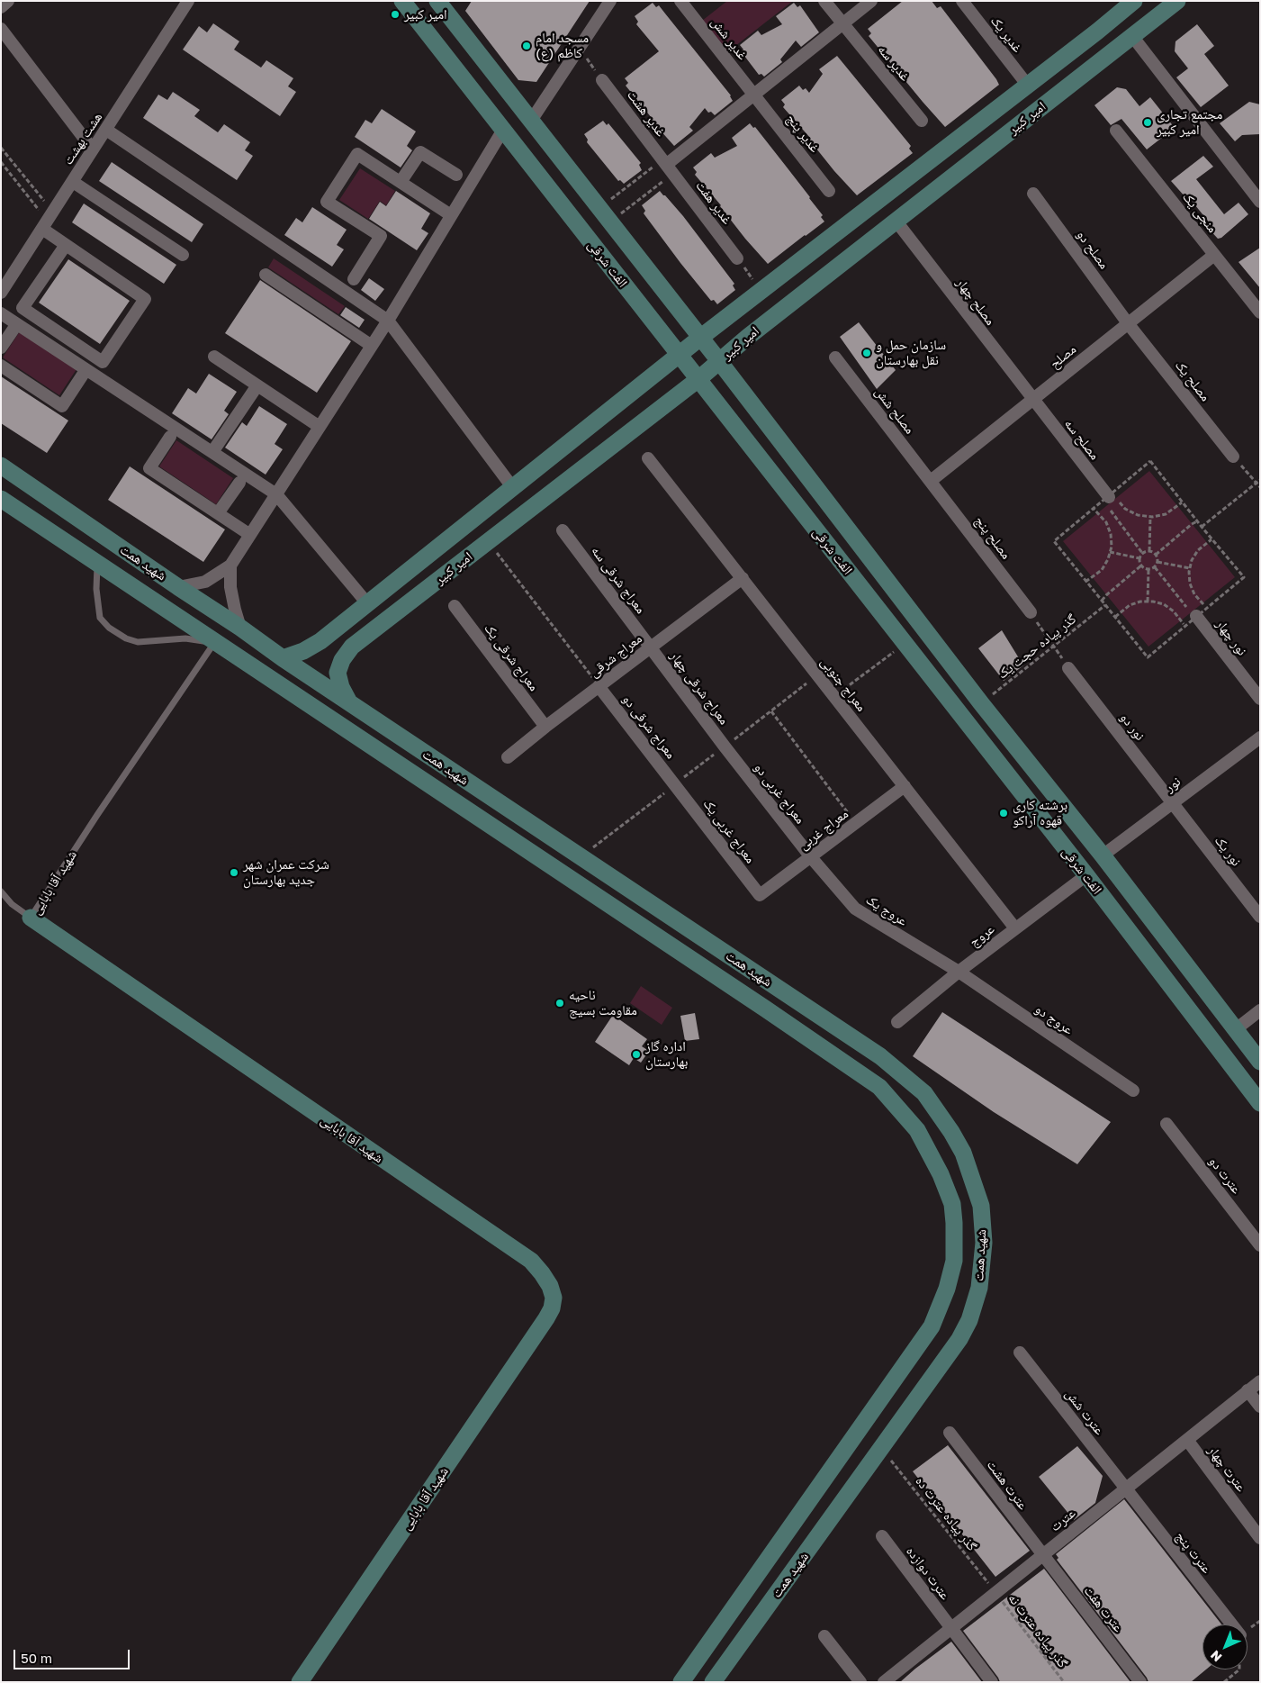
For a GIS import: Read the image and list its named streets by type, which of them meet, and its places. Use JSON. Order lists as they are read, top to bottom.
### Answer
{
  "streets": {
    "street": [
      "غدیر یک",
      "غدیر شش",
      "غدیر سه",
      "غدیر هشت",
      "امیر کبیر",
      "غدیر پنج",
      "هشت بهشت",
      "غدیر هفت",
      "منجی یک",
      "مصلح دو",
      "الفت شرقی",
      "مصلح چهار",
      "مصلح",
      "مصلح یک",
      "مصلح شش",
      "مصلح سه",
      "مصلح پنج",
      "شهید همت",
      "معراج شرقی سه",
      "نور چهار",
      "معراج شرقی",
      "معراج شرقی یک",
      "معراج جنوبی",
      "معراج شرقی چهار",
      "معراج شرقی دو",
      "نور دو",
      "نور",
      "معراج غربی دو",
      "معراج غربی",
      "معراج غربی یک",
      "نور یک",
      "شهید آقا بابایی",
      "عروج یک",
      "عروج",
      "عروج دو",
      "عترت دو",
      "عترت شش",
      "عترت چهار",
      "عترت هشت",
      "عترت",
      "عترت پنج",
      "عترت دوازده",
      "عترت هفت"
    ],
    "path": ["گذر پیاده حجت یک", "گذر پیاده عترت ده", "گذر پیاده عترت نه"]
  },
  "crossings": [
    ["غدیر یک", "امیر کبیر"],
    ["غدیر شش", "غدیر پنج"],
    ["غدیر هشت", "غدیر هفت"],
    ["امیر کبیر", "الفت شرقی"],
    ["امیر کبیر", "مصلح چهار"],
    ["امیر کبیر", "شهید همت"],
    ["منجی یک", "مصلح"],
    ["مصلح دو", "مصلح"],
    ["مصلح دو", "مصلح یک"],
    ["الفت شرقی", "گذر پیاده حجت یک"],
    ["الفت شرقی", "نور"],
    ["الفت شرقی", "عروج"],
    ["مصلح چهار", "مصلح"],
    ["مصلح چهار", "مصلح سه"],
    ["مصلح", "مصلح یک"],
    ["مصلح", "مصلح شش"],
    ["مصلح", "مصلح سه"],
    ["مصلح", "مصلح پنج"],
    ["مصلح شش", "مصلح پنج"],
    ["شهید همت", "شهید آقا بابایی"],
    ["شهید همت", "گذر پیاده عترت ده"],
    ["معراج شرقی سه", "معراج شرقی"],
    ["معراج شرقی سه", "معراج شرقی چهار"],
    ["معراج شرقی", "معراج شرقی یک"],
    ["معراج شرقی", "معراج جنوبی"],
    ["معراج شرقی", "معراج شرقی چهار"],
    ["معراج شرقی", "معراج شرقی دو"],
    ["معراج جنوبی", "معراج غربی"],
    ["معراج جنوبی", "عروج"],
    ["معراج شرقی چهار", "معراج غربی دو"],
    ["معراج شرقی دو", "معراج غربی یک"],
    ["نور دو", "نور"],
    ["نور دو", "نور یک"],
    ["نور", "نور یک"],
    ["معراج غربی دو", "معراج غربی"],
    ["معراج غربی دو", "عروج یک"],
    ["معراج غربی", "معراج غربی یک"],
    ["معراج غربی", "عروج یک"],
    ["عروج یک", "عروج"],
    ["عروج یک", "عروج دو"],
    ["عروج", "عروج دو"],
    ["عترت شش", "عترت"],
    ["عترت شش", "عترت پنج"],
    ["عترت چهار", "عترت"],
    ["عترت هشت", "عترت"],
    ["عترت هشت", "عترت هفت"],
    ["گذر پیاده عترت ده", "عترت"],
    ["گذر پیاده عترت ده", "گذر پیاده عترت نه"],
    ["عترت", "عترت پنج"],
    ["عترت", "عترت دوازده"],
    ["عترت", "عترت هفت"],
    ["عترت", "گذر پیاده عترت نه"]
  ],
  "places": [
    "امیر کبیر",
    "مسجد امام کاظم (ع)",
    "مجتمع تجاری امیر کبیر",
    "سازمان حمل و نقل بهارستان",
    "برشته کاری قهوه آراکو",
    "شرکت عمران شهر جدید بهارستان",
    "ناحیه مقاومت بسیج",
    "اداره گاز بهارستان"
  ],
  "scale_bar": "50 m",
  "north": "bottom left"
}
